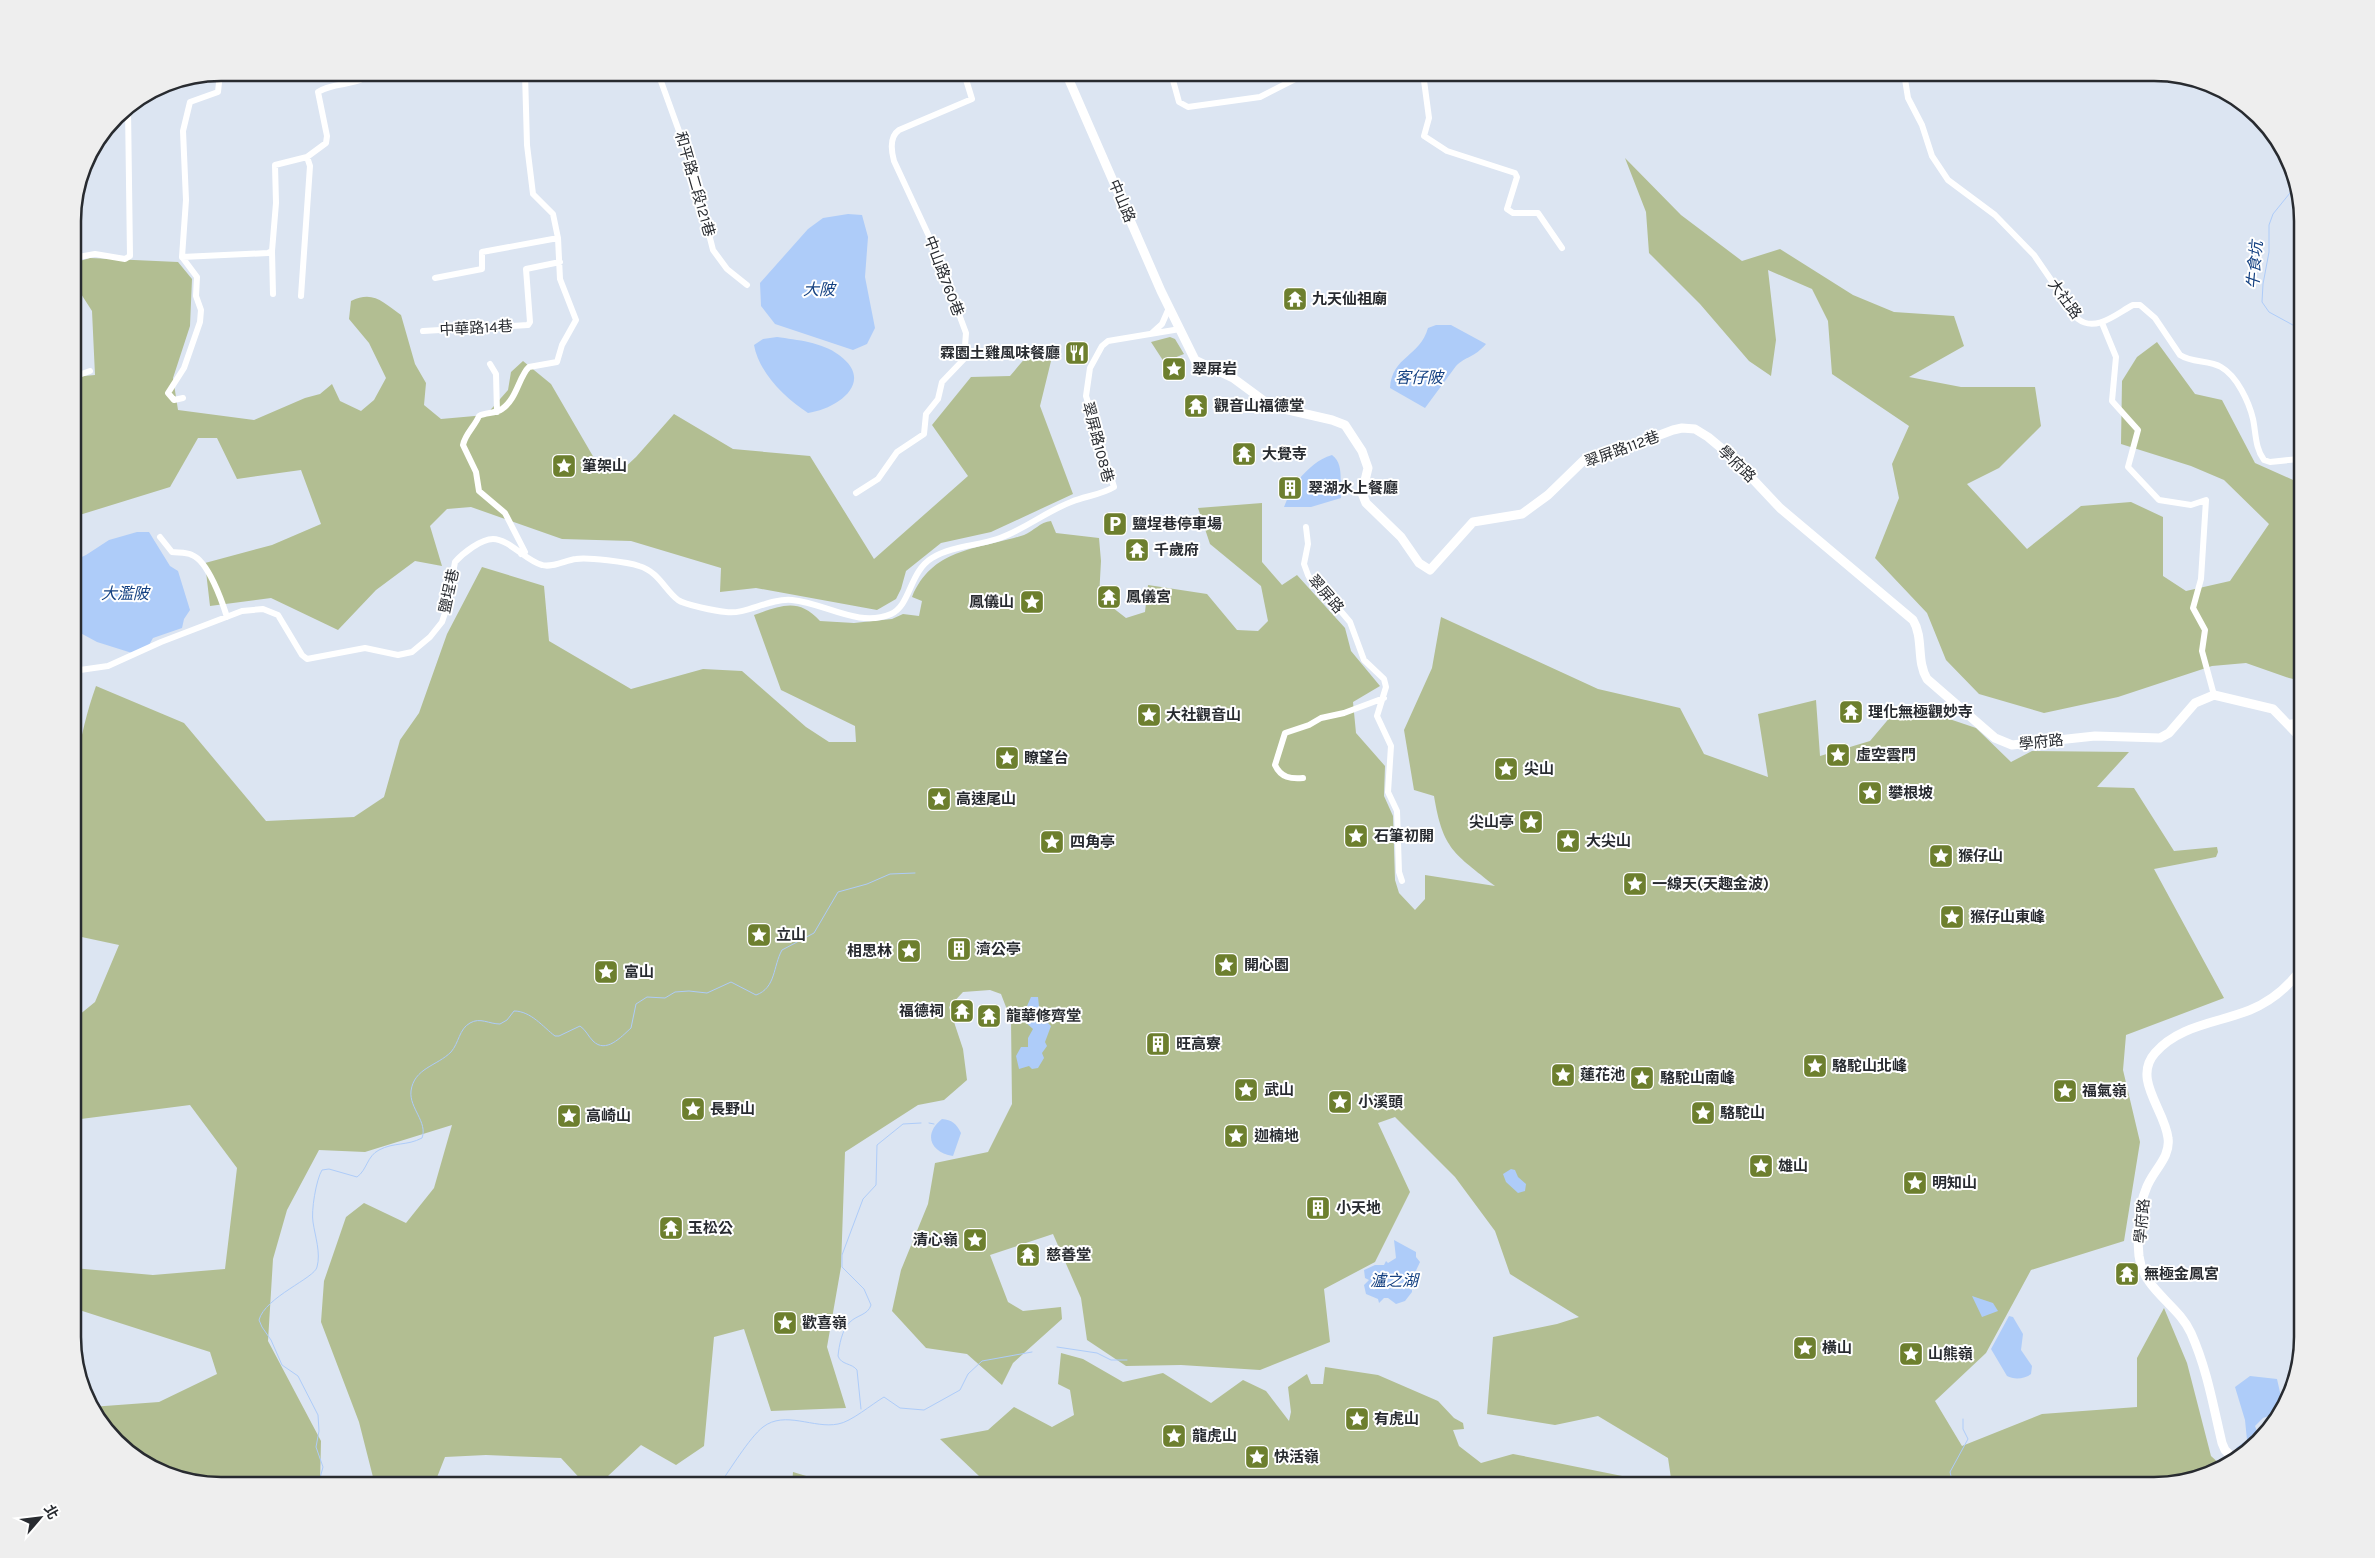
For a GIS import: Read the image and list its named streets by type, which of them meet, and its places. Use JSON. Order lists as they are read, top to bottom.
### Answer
{
  "streets": {
    "main road": ["中山路", "翠屏路112巷", "學府路"],
    "street": [
      "和平路二段121巷",
      "中山路760巷",
      "大社路",
      "中華路14巷",
      "翠屏路108巷",
      "鹽埕巷",
      "翠屏路"
    ]
  },
  "crossings": [
    ["中山路", "翠屏路108巷"],
    ["中山路", "翠屏路112巷"],
    ["翠屏路108巷", "翠屏路112巷"],
    ["翠屏路108巷", "鹽埕巷"],
    ["翠屏路112巷", "學府路"]
  ],
  "water": [
    "牛食坑",
    "大陂",
    "客仔陂",
    "大濫陂",
    "瀘之湖"
  ],
  "places": {
    "temple": [
      "九天仙祖廟",
      "觀音山福德堂",
      "大覺寺",
      "千歲府",
      "鳳儀宮",
      "理化無極觀妙寺",
      "福德祠",
      "龍華修齊堂",
      "玉松公",
      "慈善堂",
      "無極金鳳宮"
    ],
    "restaurant": ["霖園土雞風味餐廳"],
    "place": [
      "翠屏岩",
      "筆架山",
      "鳳儀山",
      "大社觀音山",
      "虛空雲門",
      "瞭望台",
      "尖山",
      "攀根坡",
      "高速尾山",
      "尖山亭",
      "石筆初開",
      "大尖山",
      "四角亭",
      "猴仔山",
      "一線天(天趣金波)",
      "猴仔山東峰",
      "立山",
      "相思林",
      "開心園",
      "富山",
      "駱駝山北峰",
      "蓮花池",
      "駱駝山南峰",
      "武山",
      "福氣嶺",
      "小溪頭",
      "長野山",
      "駱駝山",
      "高崎山",
      "迦楠地",
      "雄山",
      "明知山",
      "清心嶺",
      "歡喜嶺",
      "橫山",
      "山熊嶺",
      "有虎山",
      "龍虎山",
      "快活嶺"
    ],
    "building": [
      "翠湖水上餐廳",
      "濟公亭",
      "旺高寮",
      "小天地"
    ],
    "parking": ["鹽埕巷停車場"]
  },
  "north": "top right"
}
